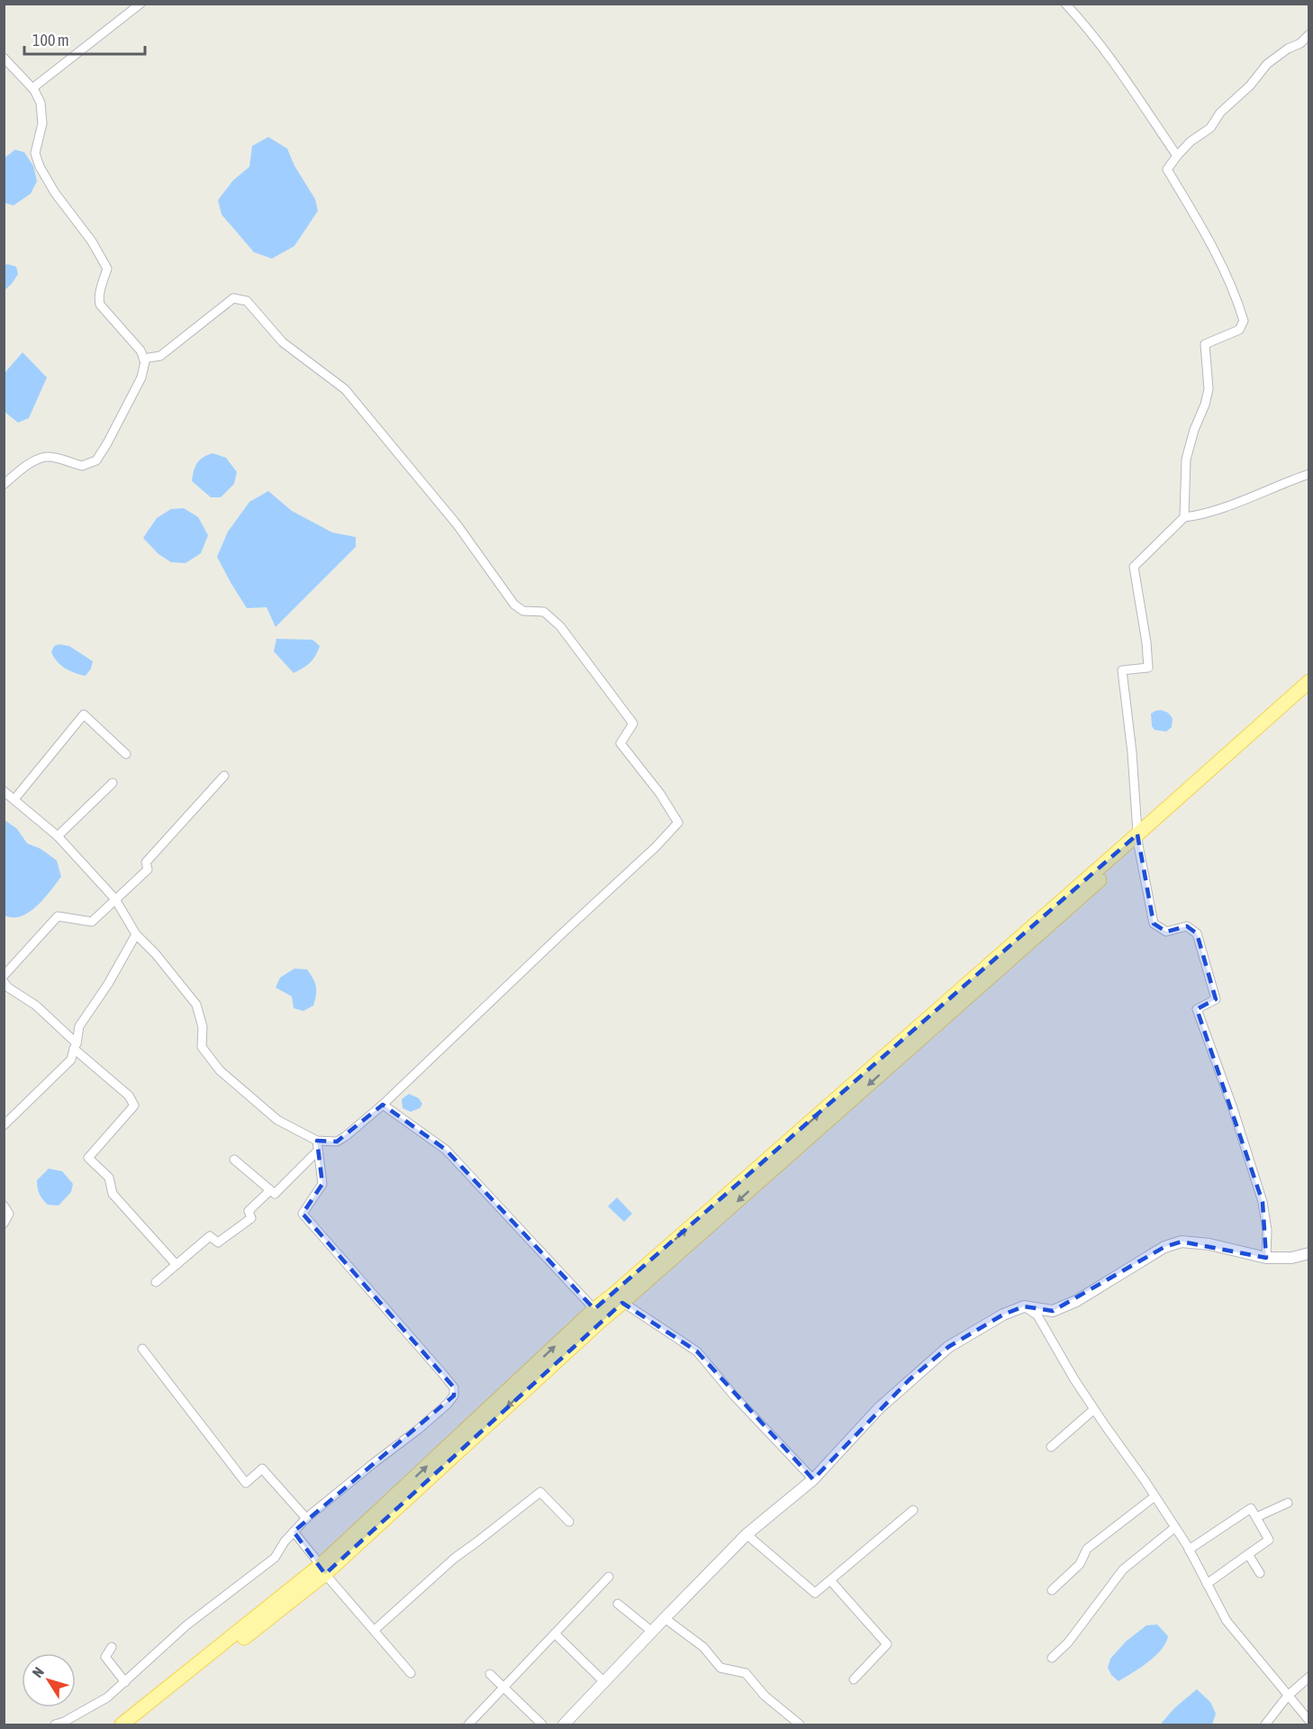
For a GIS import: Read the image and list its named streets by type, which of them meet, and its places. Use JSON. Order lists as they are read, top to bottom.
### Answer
{
  "scale_bar": "100 m",
  "north": "top left"
}
